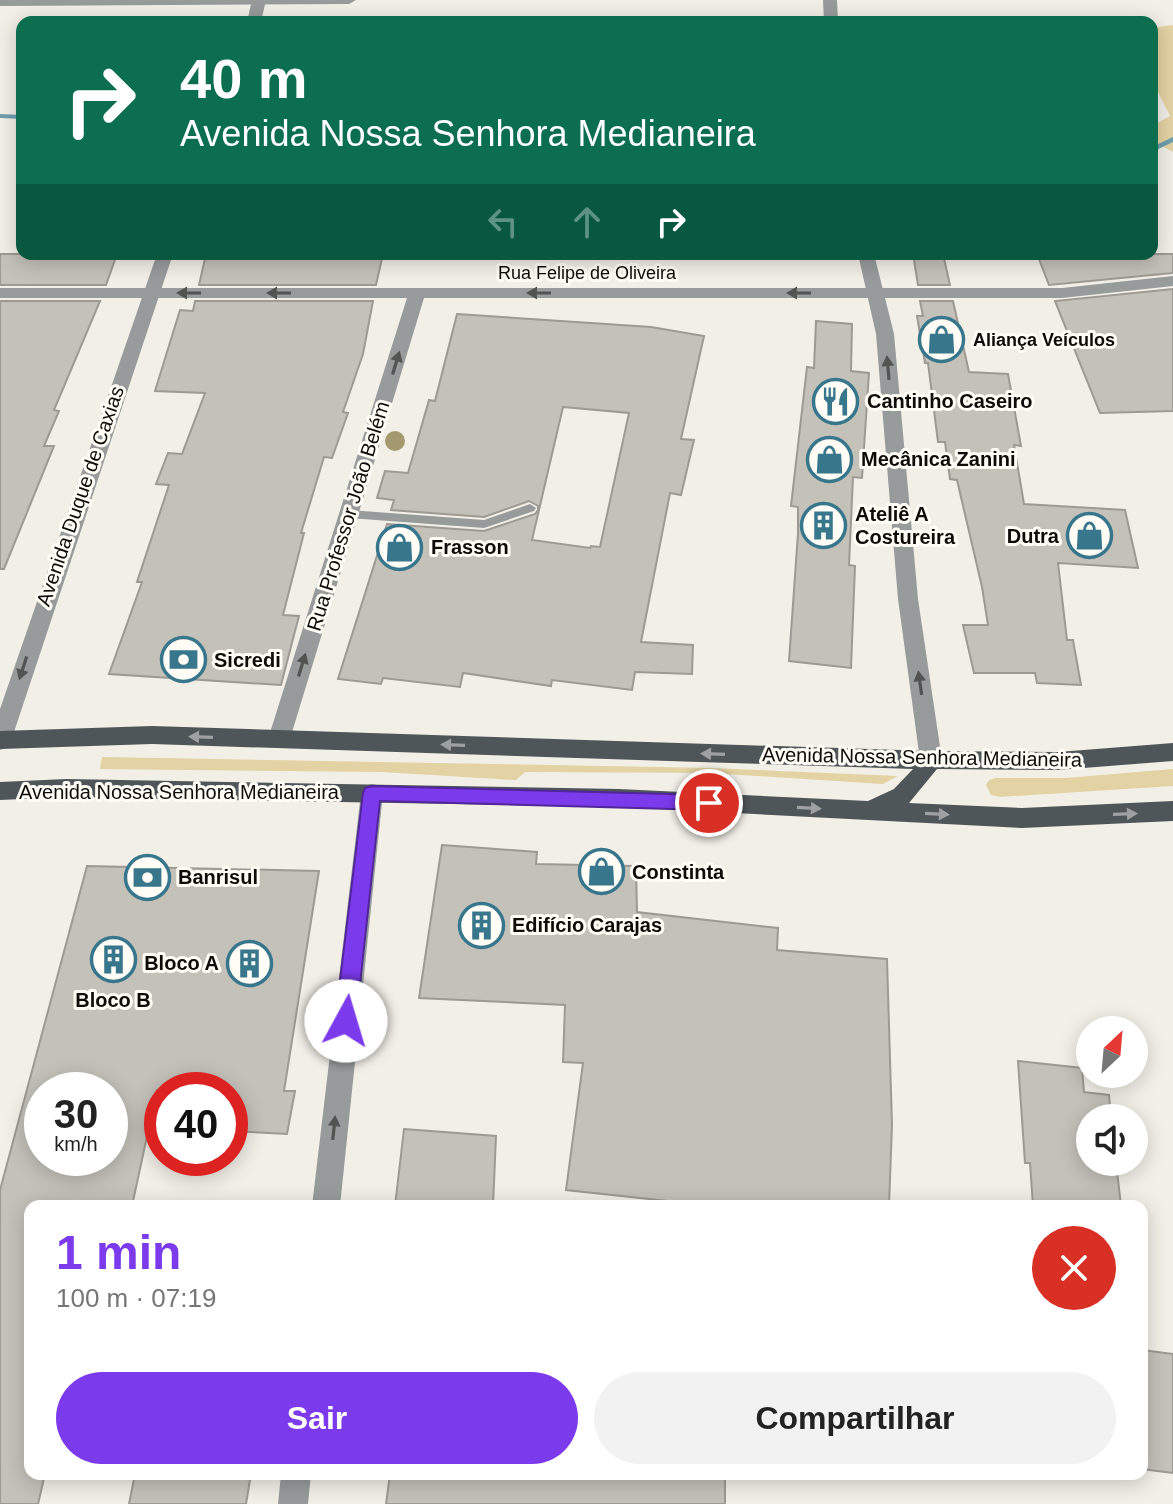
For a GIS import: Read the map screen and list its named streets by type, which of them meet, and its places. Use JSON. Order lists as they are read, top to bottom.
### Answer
{
  "streets": {
    "main road": ["Avenida Nossa Senhora Medianeira"],
    "street": ["Rua Felipe de Oliveira", "Avenida Duque de Caxias", "Rua Professor João Belém"]
  },
  "crossings": [
    ["Rua Felipe de Oliveira", "Avenida Duque de Caxias"],
    ["Rua Felipe de Oliveira", "Rua Professor João Belém"],
    ["Avenida Duque de Caxias", "Avenida Nossa Senhora Medianeira"],
    ["Rua Professor João Belém", "Avenida Nossa Senhora Medianeira"]
  ],
  "one_way": ["Rua Felipe de Oliveira", "Avenida Duque de Caxias", "Rua Professor João Belém"],
  "places": {
    "shop": [
      "Aliança Veículos",
      "Mecânica Zanini",
      "Dutra",
      "Frasson",
      "Constinta"
    ],
    "restaurant": ["Cantinho Caseiro"],
    "building": [
      "Ateliê A Costureira",
      "Edifício Carajas",
      "Bloco B",
      "Bloco A"
    ],
    "bank": ["Sicredi", "Banrisul"]
  },
  "north": "top right",
  "page": {
    "turn": ["40 m", "Avenida Nossa Senhora Medianeira"],
    "speed": "30 km/h",
    "limit": "40",
    "heading": ["1 min", "100 m · 07:19"],
    "buttons": ["Sair", "Compartilhar"]
  }
}
